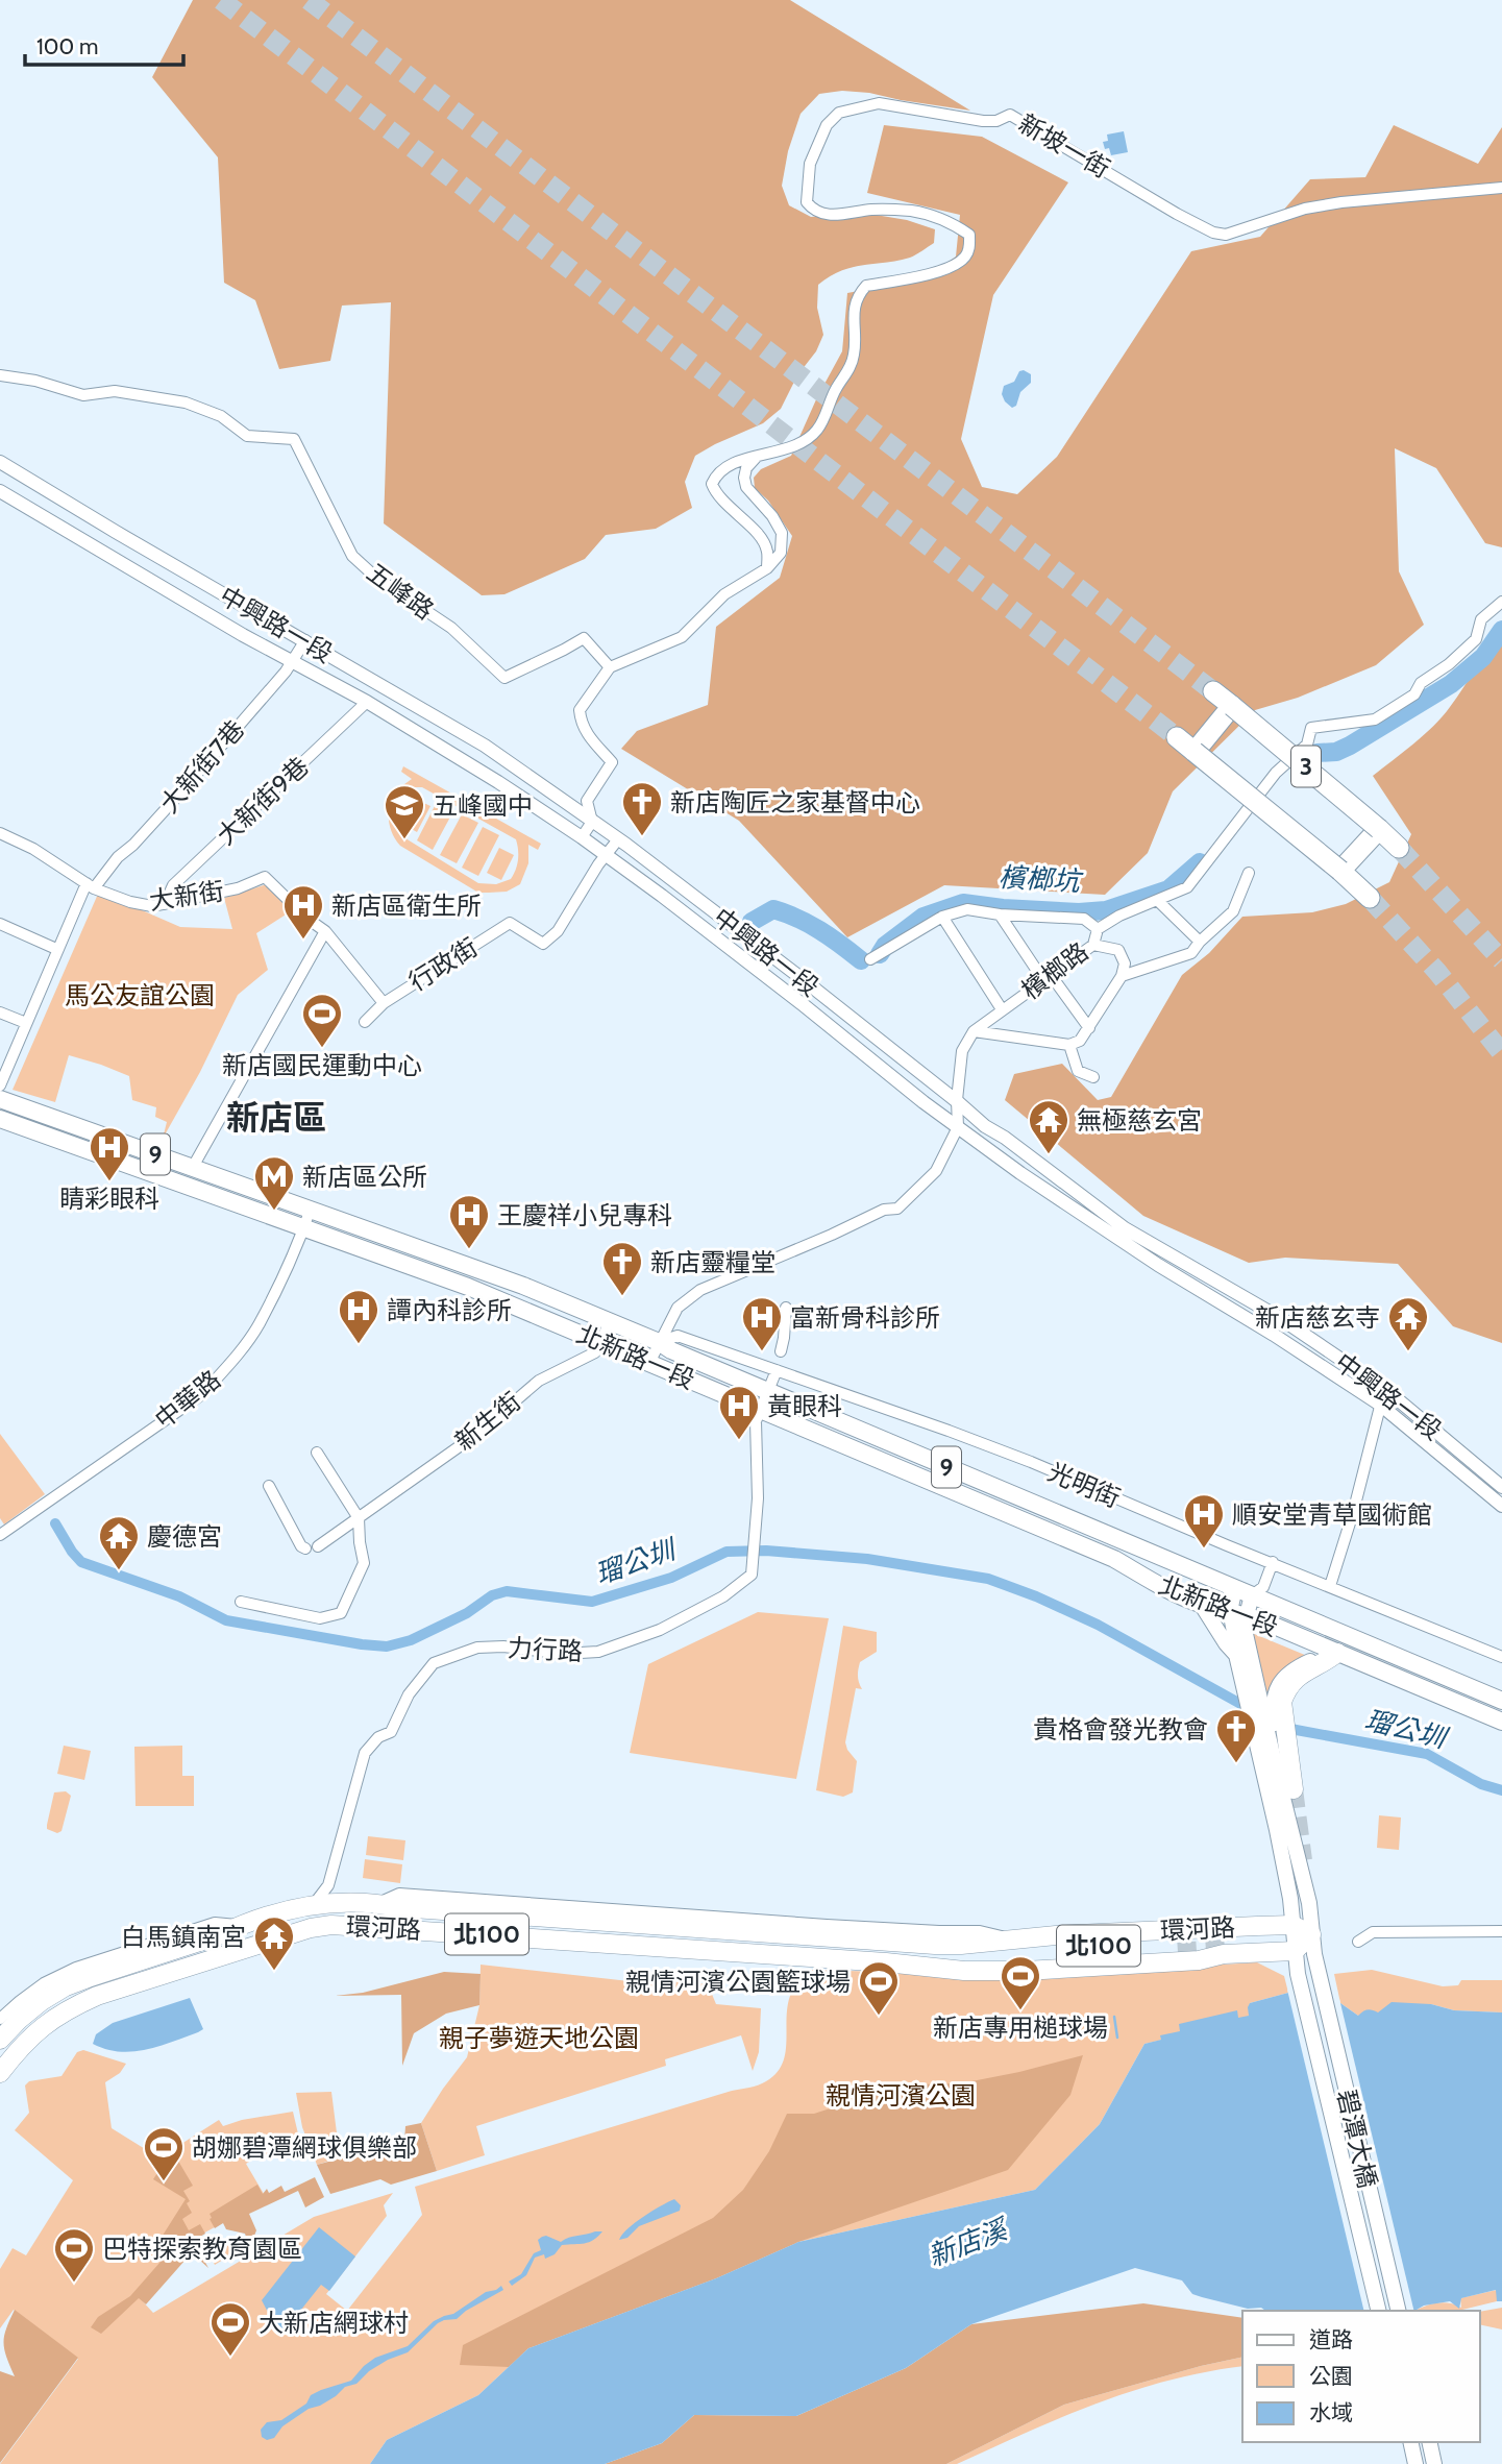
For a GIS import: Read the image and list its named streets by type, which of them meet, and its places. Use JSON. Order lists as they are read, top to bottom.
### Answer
{
  "streets": {
    "highway": ["3", "環河路", "北100"],
    "main road": ["9", "北新路一段", "碧潭大橋"],
    "street": [
      "新坡一街",
      "五峰路",
      "中興路一段",
      "大新街7巷",
      "大新街9巷",
      "大新街",
      "行政街",
      "檳榔路",
      "中華路",
      "新生街",
      "光明街",
      "力行路"
    ]
  },
  "crossings": [
    ["中興路一段", "大新街7巷"],
    ["中興路一段", "大新街9巷"],
    ["中興路一段", "行政街"],
    ["大新街7巷", "大新街"],
    ["大新街9巷", "大新街"],
    ["北新路一段", "中華路"],
    ["北新路一段", "新生街"],
    ["北新路一段", "光明街"],
    ["北新路一段", "力行路"],
    ["光明街", "力行路"],
    ["力行路", "環河路"],
    ["環河路", "北100"],
    ["環河路", "碧潭大橋"],
    ["北100", "碧潭大橋"]
  ],
  "districts": ["新店區"],
  "water": ["檳榔坑", "瑠公圳", "新店溪"],
  "parks": ["馬公友誼公園", "親子夢遊天地公園", "親情河濱公園"],
  "places": {
    "church": ["新店陶匠之家基督中心", "新店靈糧堂", "貴格會發光教會"],
    "school or university": ["五峰國中"],
    "hospital": [
      "新店區衛生所",
      "睛彩眼科",
      "王慶祥小兒專科",
      "譚內科診所",
      "富新骨科診所",
      "黃眼科",
      "順安堂青草國術館"
    ],
    "sports": [
      "新店國民運動中心",
      "新店專用槌球場",
      "親情河濱公園籃球場",
      "胡娜碧潭網球俱樂部",
      "巴特探索教育園區",
      "大新店網球村"
    ],
    "temple": [
      "無極慈玄宮",
      "新店慈玄寺",
      "慶德宮",
      "白馬鎮南宮"
    ],
    "metro station": ["新店區公所"]
  },
  "legend": ["道路", "公園", "水域"],
  "scale_bar": "100 m"
}
